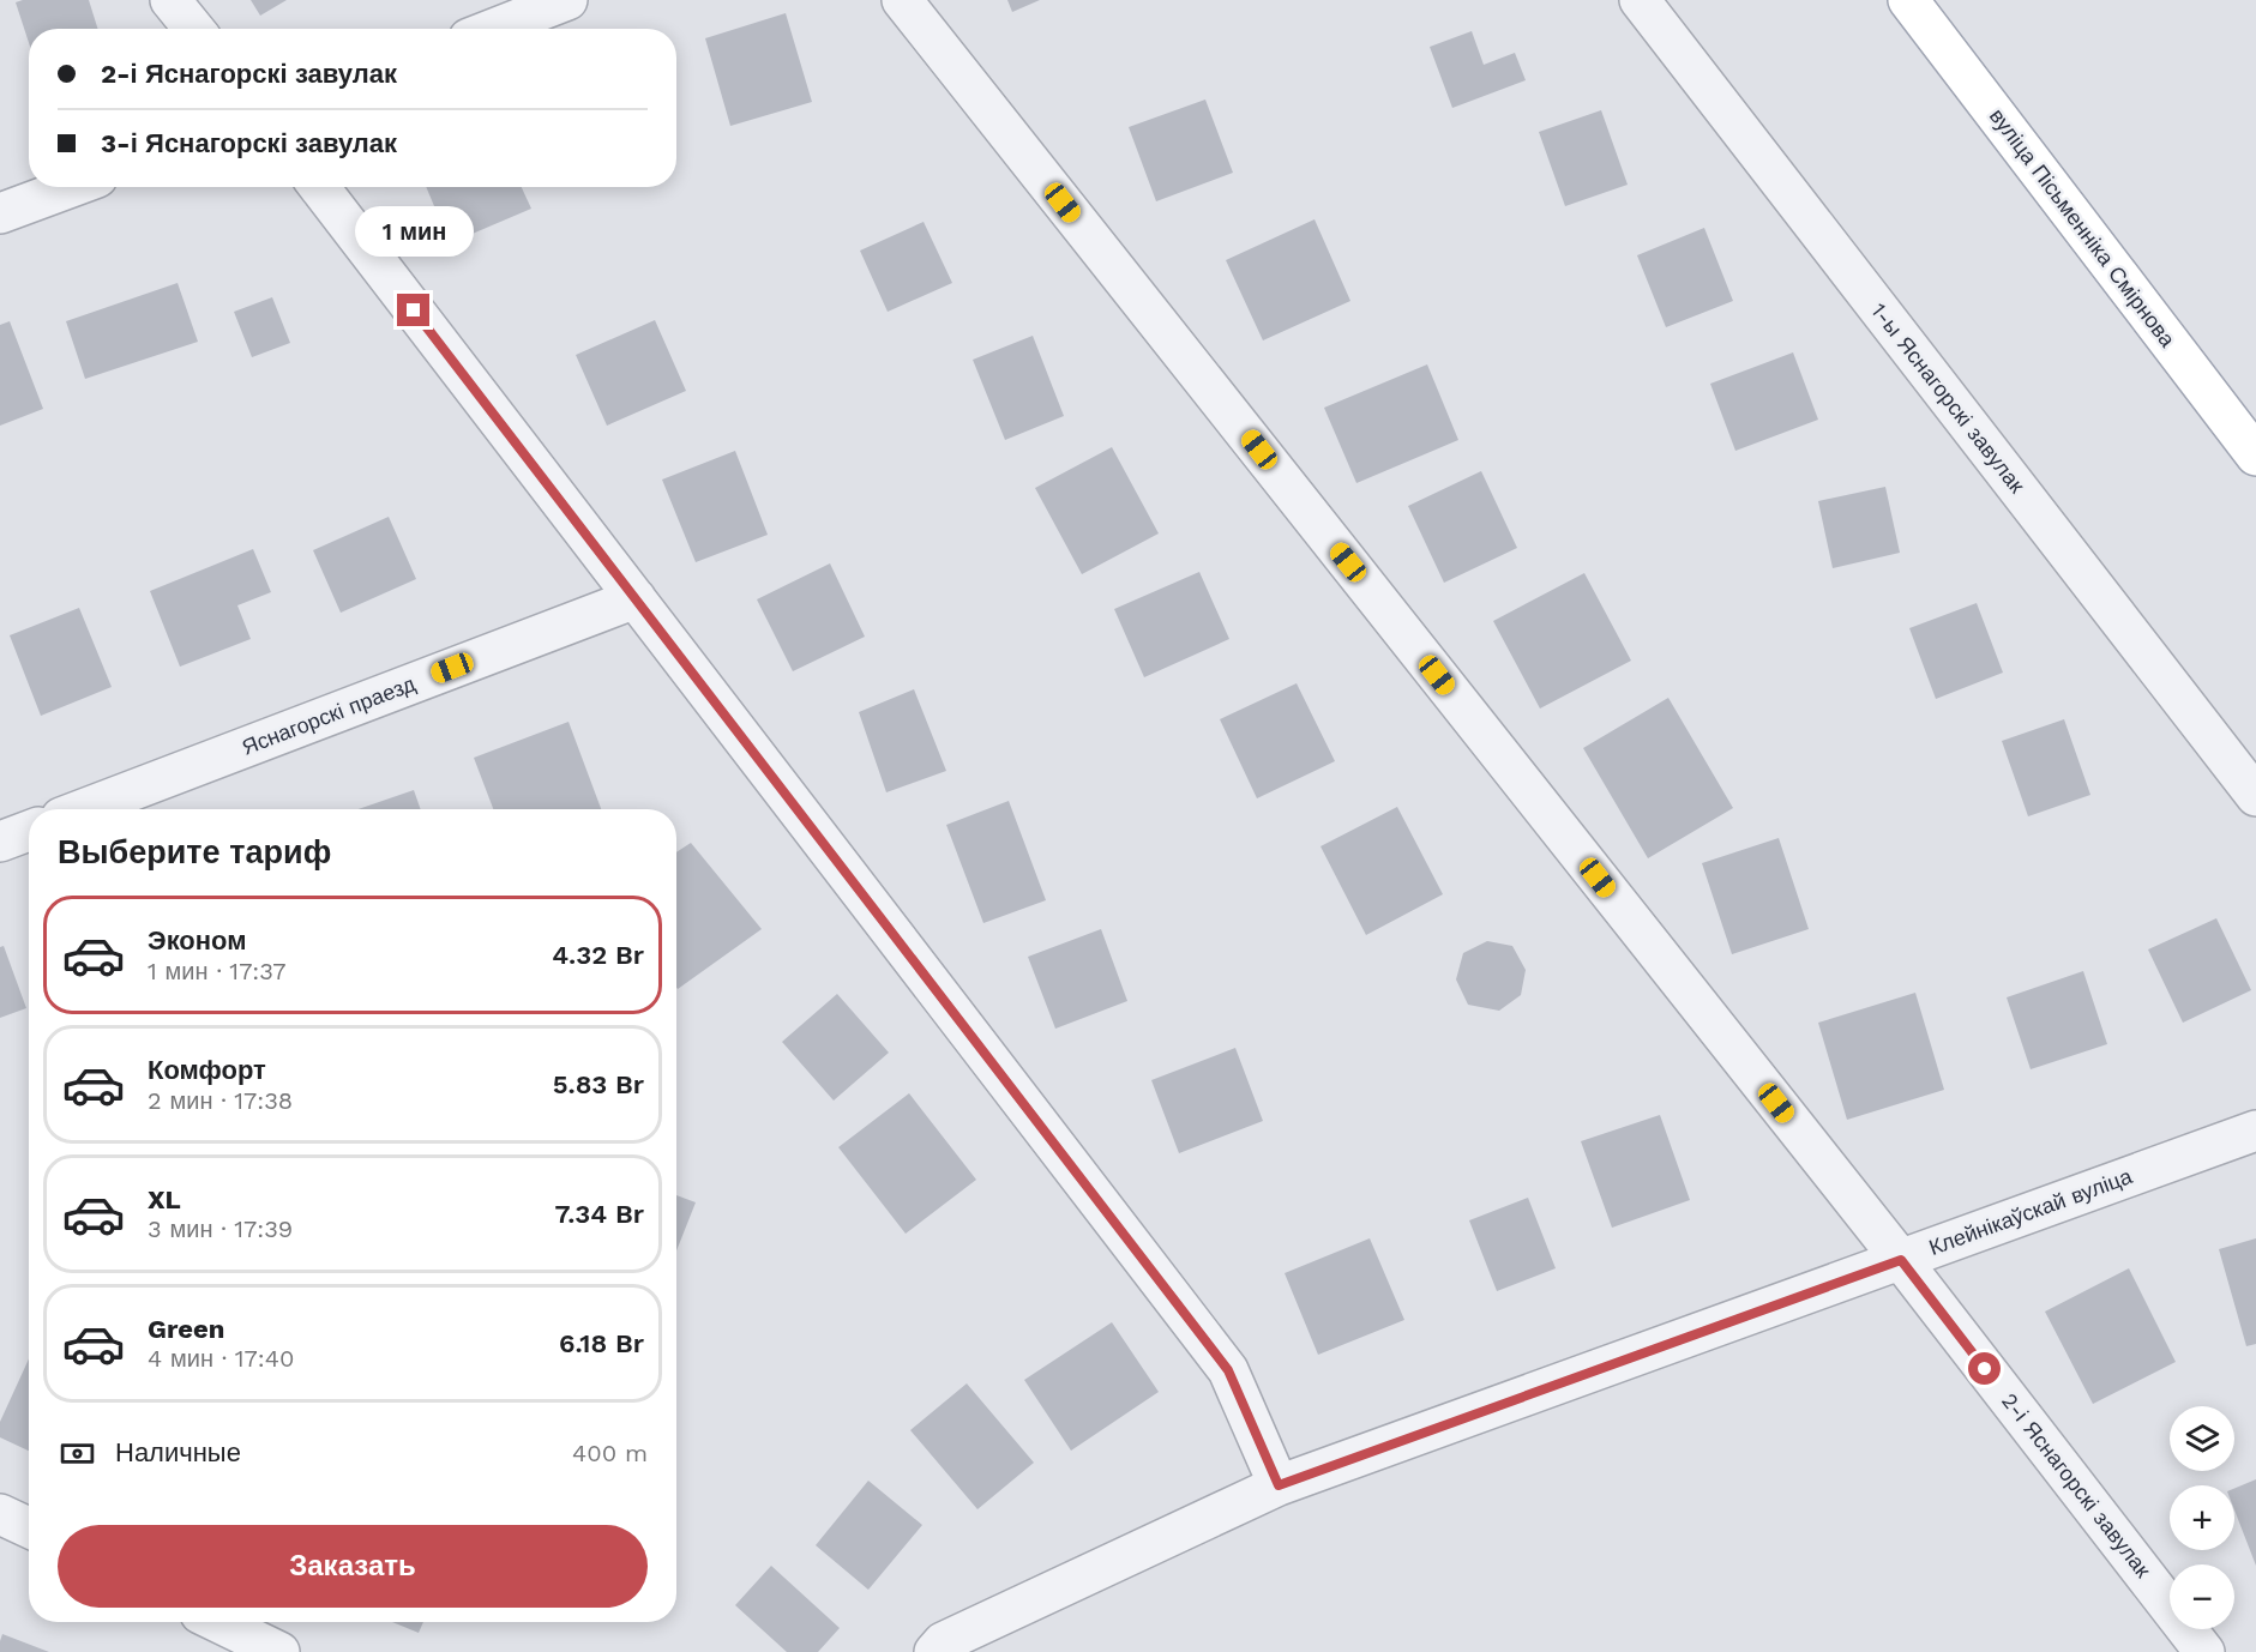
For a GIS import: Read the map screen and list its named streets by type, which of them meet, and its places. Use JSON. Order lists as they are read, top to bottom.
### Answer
{
  "streets": {
    "main road": ["вуліца Пісьменніка Смірнова"],
    "street": [
      "1-ы Яснагорскі завулак",
      "Яснагорскі праезд",
      "Клейнікаўскай вуліца",
      "2-і Яснагорскі завулак"
    ]
  },
  "crossings": [
    ["Клейнікаўскай вуліца", "2-і Яснагорскі завулак"]
  ],
  "page": {
    "banner": ["2-і Яснагорскі завулак", "3-і Яснагорскі завулак"],
    "bubble": "1 мин",
    "heading": "Выберите тариф",
    "list": [
      {
        "name": "Эконом",
        "note": "1 мин · 17:37",
        "value": "4.32 Br"
      },
      {
        "name": "Комфорт",
        "note": "2 мин · 17:38",
        "value": "5.83 Br"
      },
      {
        "name": "XL",
        "note": "3 мин · 17:39",
        "value": "7.34 Br"
      },
      {
        "name": "Green",
        "note": "4 мин · 17:40",
        "value": "6.18 Br"
      }
    ],
    "map_buttons": ["+", "−"],
    "pay": ["Наличные", "400 m"],
    "buttons": "Заказать"
  }
}
